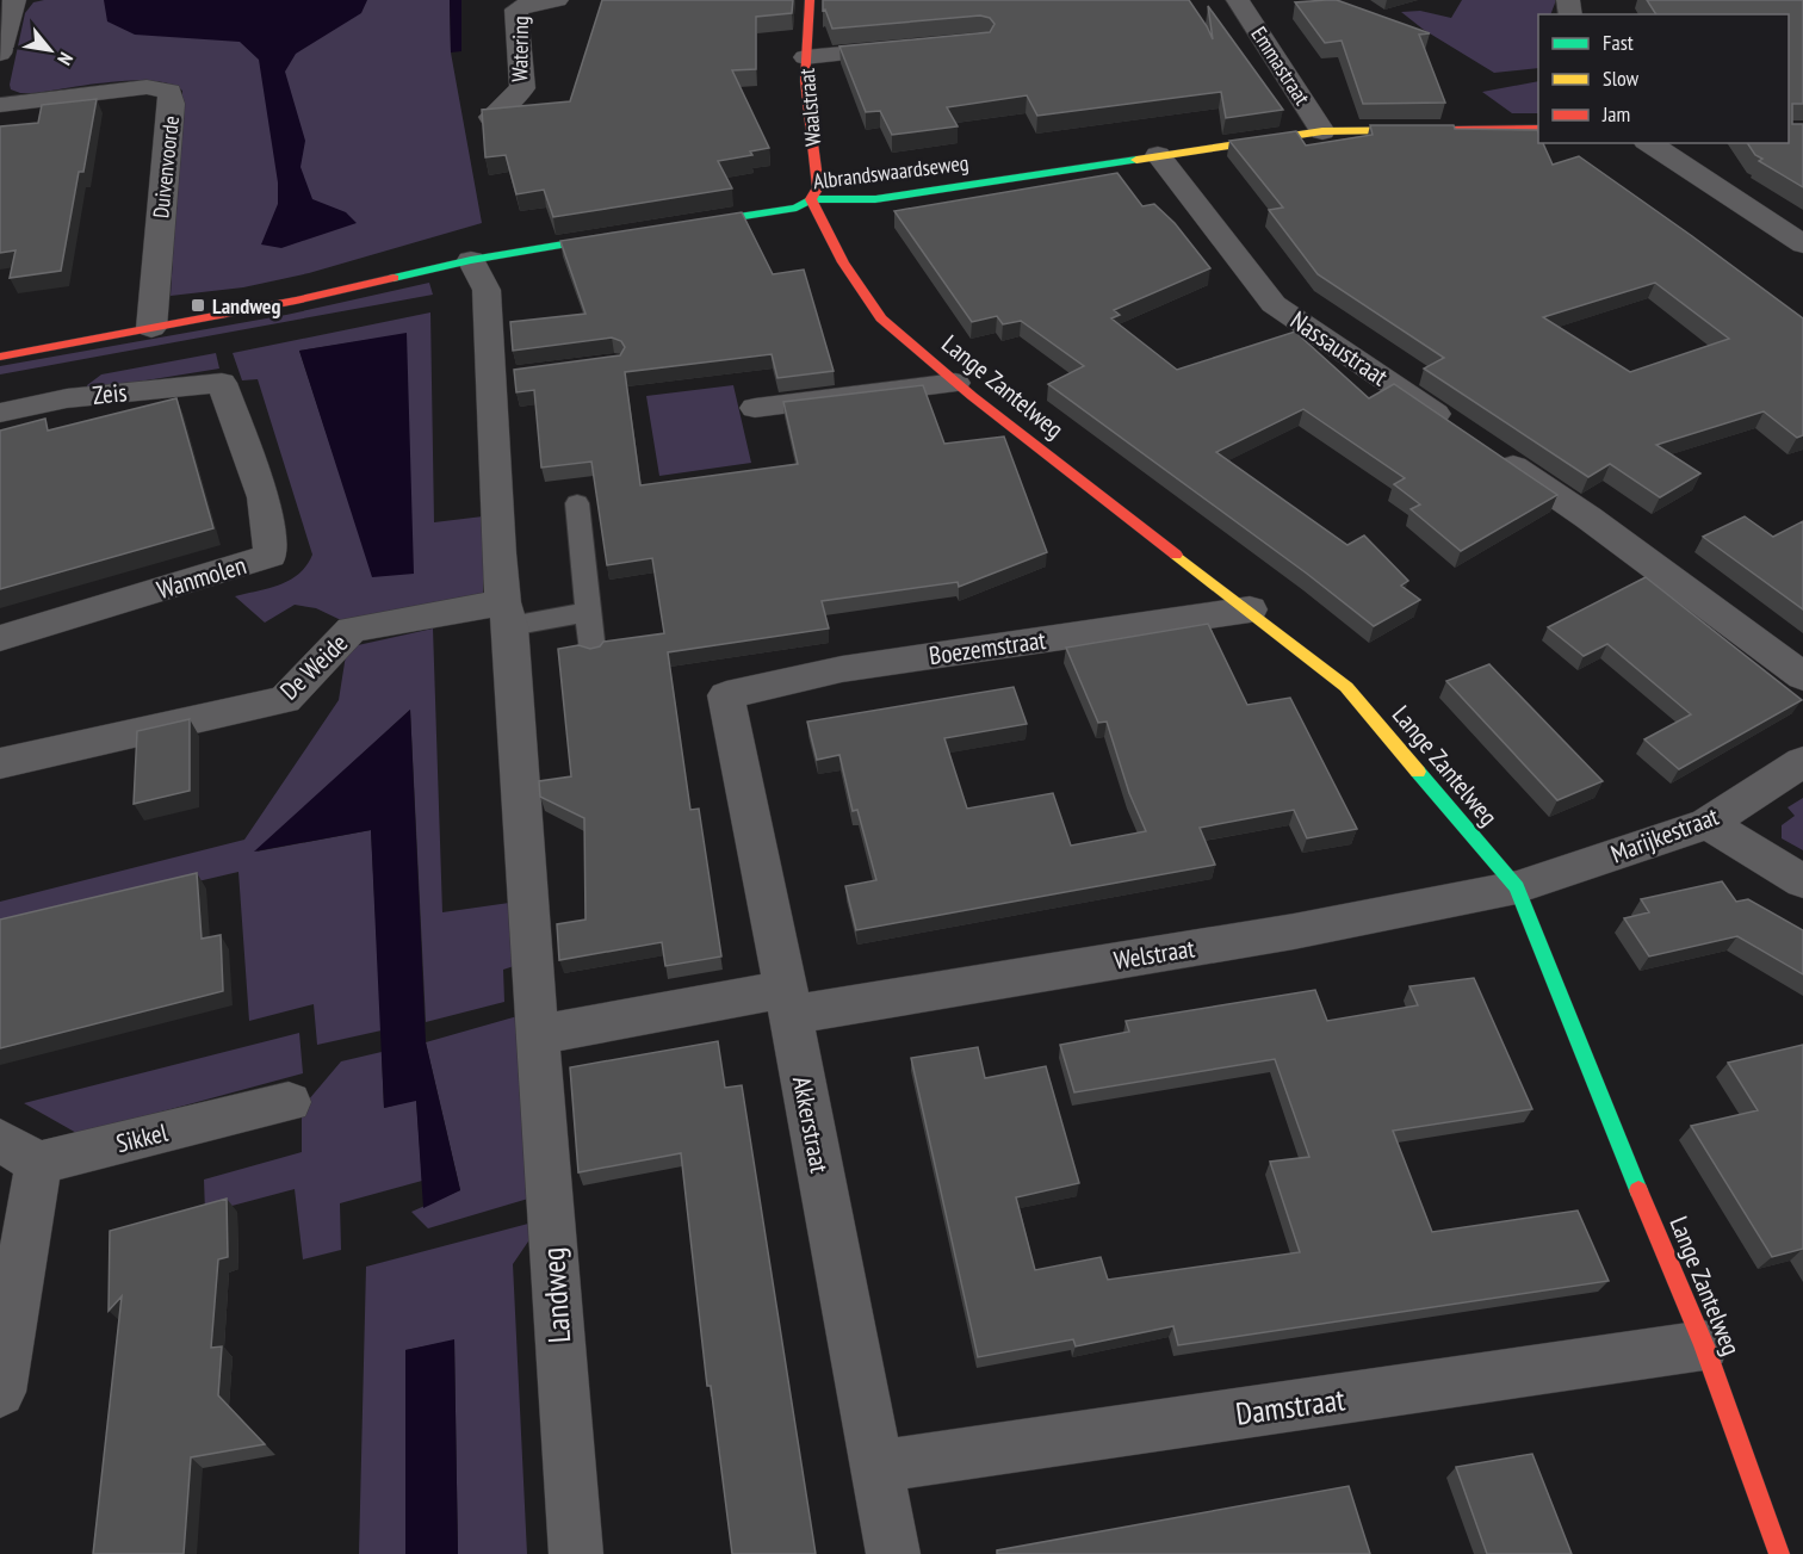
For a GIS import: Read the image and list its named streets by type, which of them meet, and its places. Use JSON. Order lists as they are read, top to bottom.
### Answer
{
  "streets": {
    "street": [
      "Watering",
      "Emmastraat",
      "Waalstraat",
      "Duivenvoorde",
      "Albrandswaardseweg",
      "Nassaustraat",
      "Lange Zantelweg",
      "Zeis",
      "Wanmolen",
      "Boezemstraat",
      "De Weide",
      "Marijkestraat",
      "Welstraat",
      "Akkerstraat",
      "Sikkel",
      "Landweg",
      "Damstraat"
    ]
  },
  "crossings": [
    ["Emmastraat", "Albrandswaardseweg"],
    ["Waalstraat", "Albrandswaardseweg"],
    ["Waalstraat", "Lange Zantelweg"],
    ["Albrandswaardseweg", "Nassaustraat"],
    ["Albrandswaardseweg", "Lange Zantelweg"],
    ["Lange Zantelweg", "Boezemstraat"],
    ["Lange Zantelweg", "Marijkestraat"],
    ["Lange Zantelweg", "Welstraat"],
    ["Lange Zantelweg", "Damstraat"],
    ["Zeis", "Wanmolen"],
    ["Boezemstraat", "Akkerstraat"],
    ["De Weide", "Landweg"],
    ["Marijkestraat", "Welstraat"],
    ["Welstraat", "Akkerstraat"],
    ["Akkerstraat", "Damstraat"]
  ],
  "places": {
    "transit": ["Landweg"]
  },
  "legend": ["Fast", "Slow", "Jam"],
  "north": "bottom right"
}
